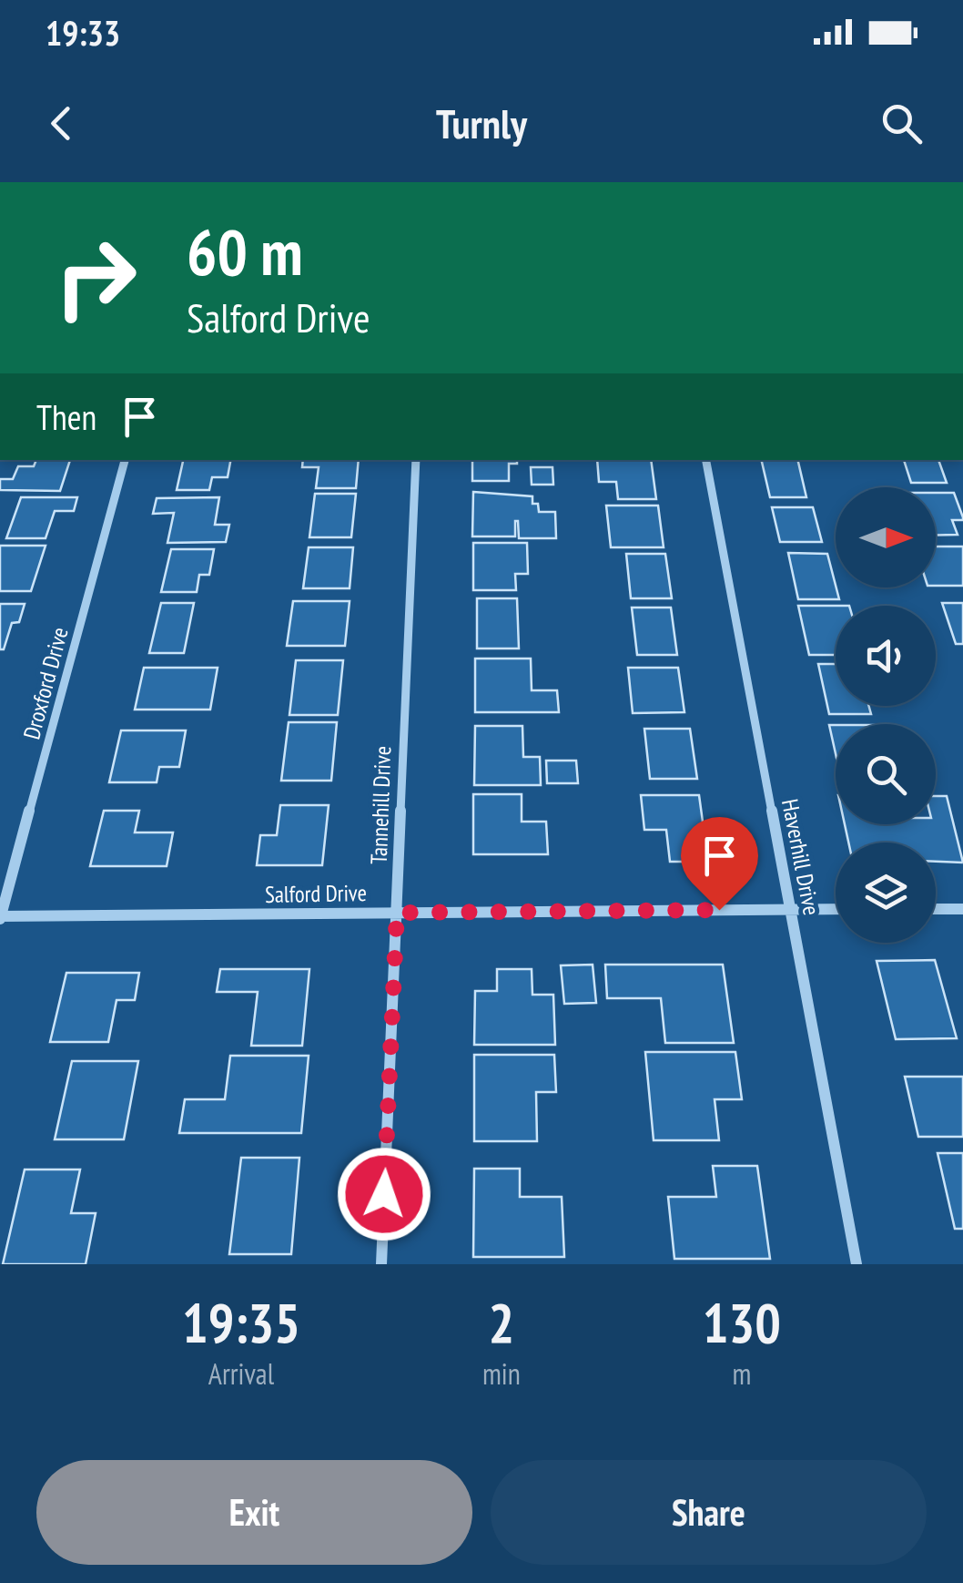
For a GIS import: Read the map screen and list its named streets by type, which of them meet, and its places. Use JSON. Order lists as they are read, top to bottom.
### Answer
{
  "streets": {
    "street": [
      "Droxford Drive",
      "Tannehill Drive",
      "Haverhill Drive",
      "Salford Drive"
    ]
  },
  "crossings": [
    ["Droxford Drive", "Salford Drive"],
    ["Tannehill Drive", "Salford Drive"],
    ["Haverhill Drive", "Salford Drive"]
  ],
  "north": "right",
  "page": {
    "status": "19:33",
    "header": "Turnly",
    "turn": ["60 m", "Salford Drive"],
    "then": "Then",
    "eta": [
      "19:35",
      "Arrival",
      "2",
      "min",
      "130",
      "m"
    ],
    "buttons": ["Exit", "Share"]
  }
}
